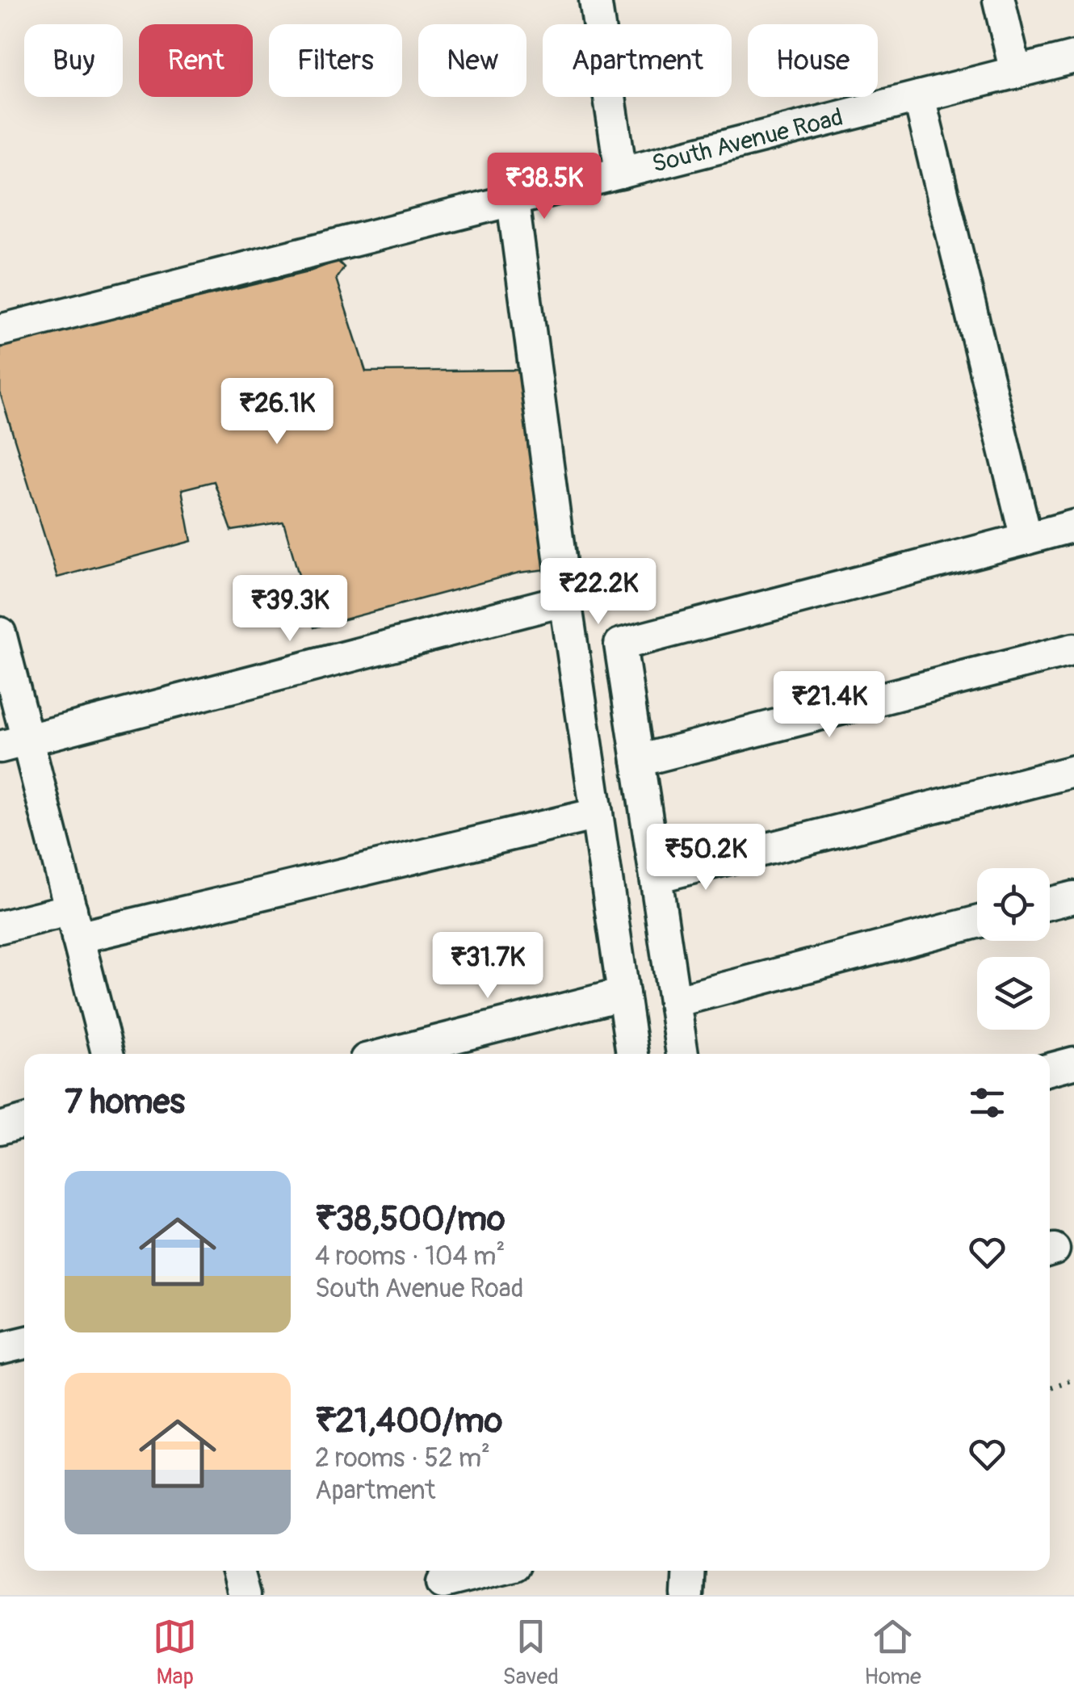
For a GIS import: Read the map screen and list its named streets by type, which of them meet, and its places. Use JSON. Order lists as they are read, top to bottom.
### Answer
{
  "streets": {
    "street": ["South Avenue Road"]
  },
  "page": {
    "chip": [
      "Buy",
      "Rent",
      "Filters",
      "New",
      "Apartment",
      "House"
    ],
    "price": [
      "₹38.5K",
      "₹26.1K",
      "₹22.2K",
      "₹39.3K",
      "₹21.4K",
      "₹50.2K",
      "₹31.7K"
    ],
    "heading": "7 homes",
    "list": [
      {
        "name": "₹38,500/mo",
        "note": "4 rooms · 104 m² · South Avenue Road"
      },
      {
        "name": "₹21,400/mo",
        "note": "2 rooms · 52 m² · Apartment"
      }
    ],
    "tabs": ["Map", "Saved", "Home"]
  }
}
